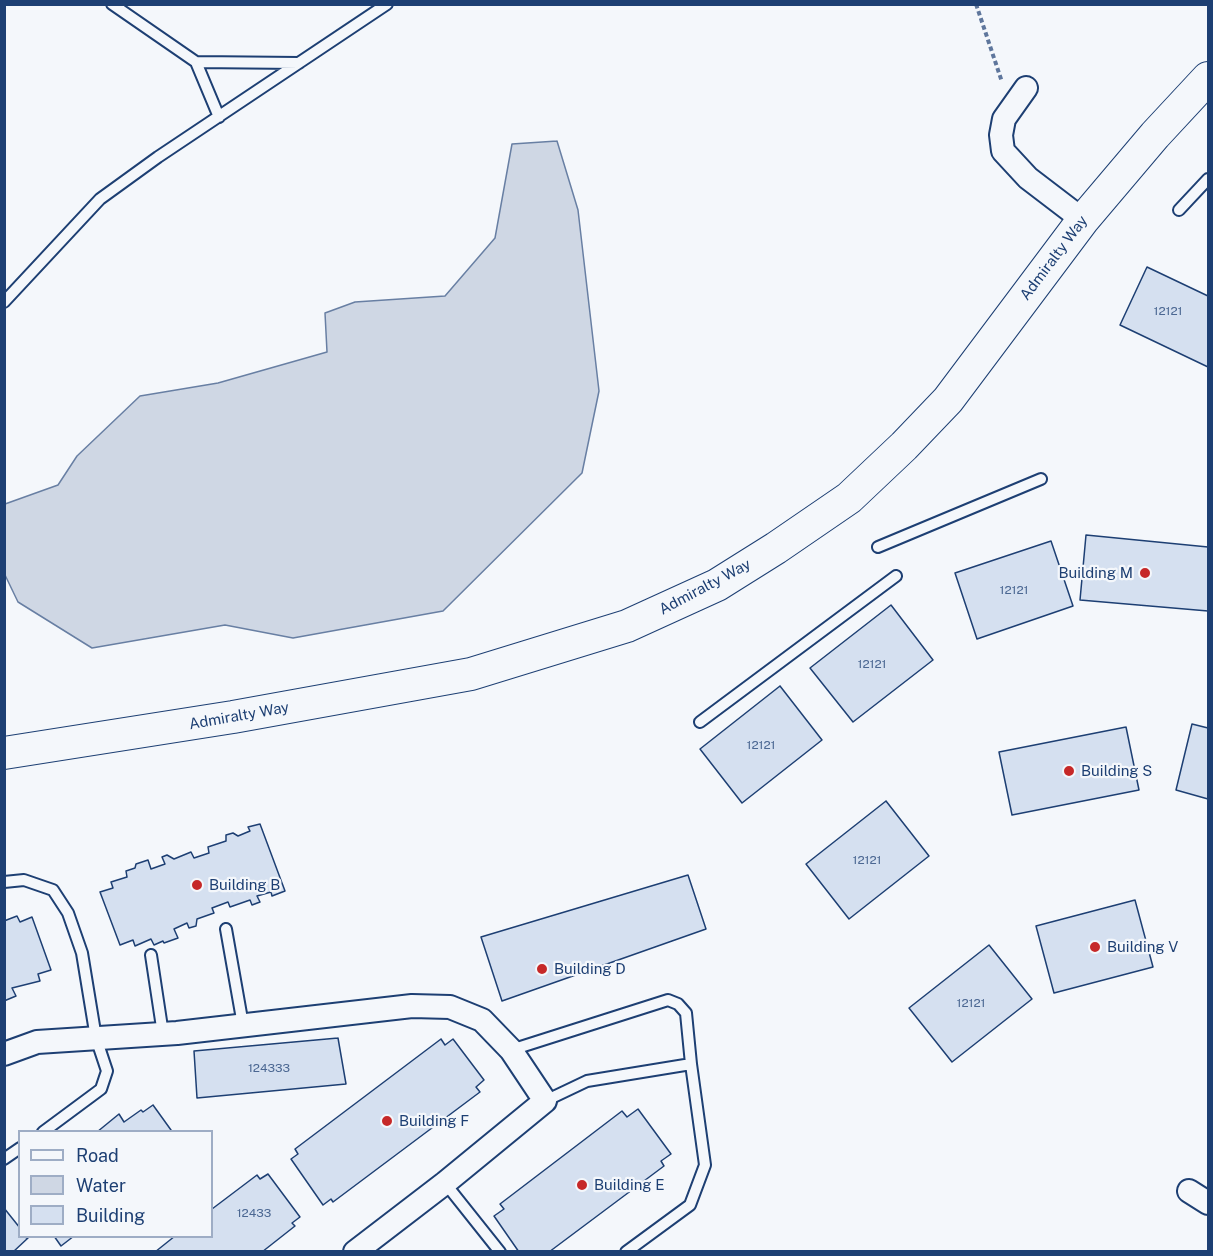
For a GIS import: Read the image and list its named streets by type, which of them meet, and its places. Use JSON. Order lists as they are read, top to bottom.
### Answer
{
  "streets": {
    "street": ["Admiralty Way"]
  },
  "places": [
    "Building M",
    "Building S",
    "Building B",
    "Building V",
    "Building D",
    "Building F",
    "Building E"
  ],
  "house_numbers": [
    "12121",
    "12121",
    "12121",
    "12121",
    "12121",
    "12121",
    "124333",
    "12433"
  ],
  "legend": ["Road", "Water", "Building"]
}
